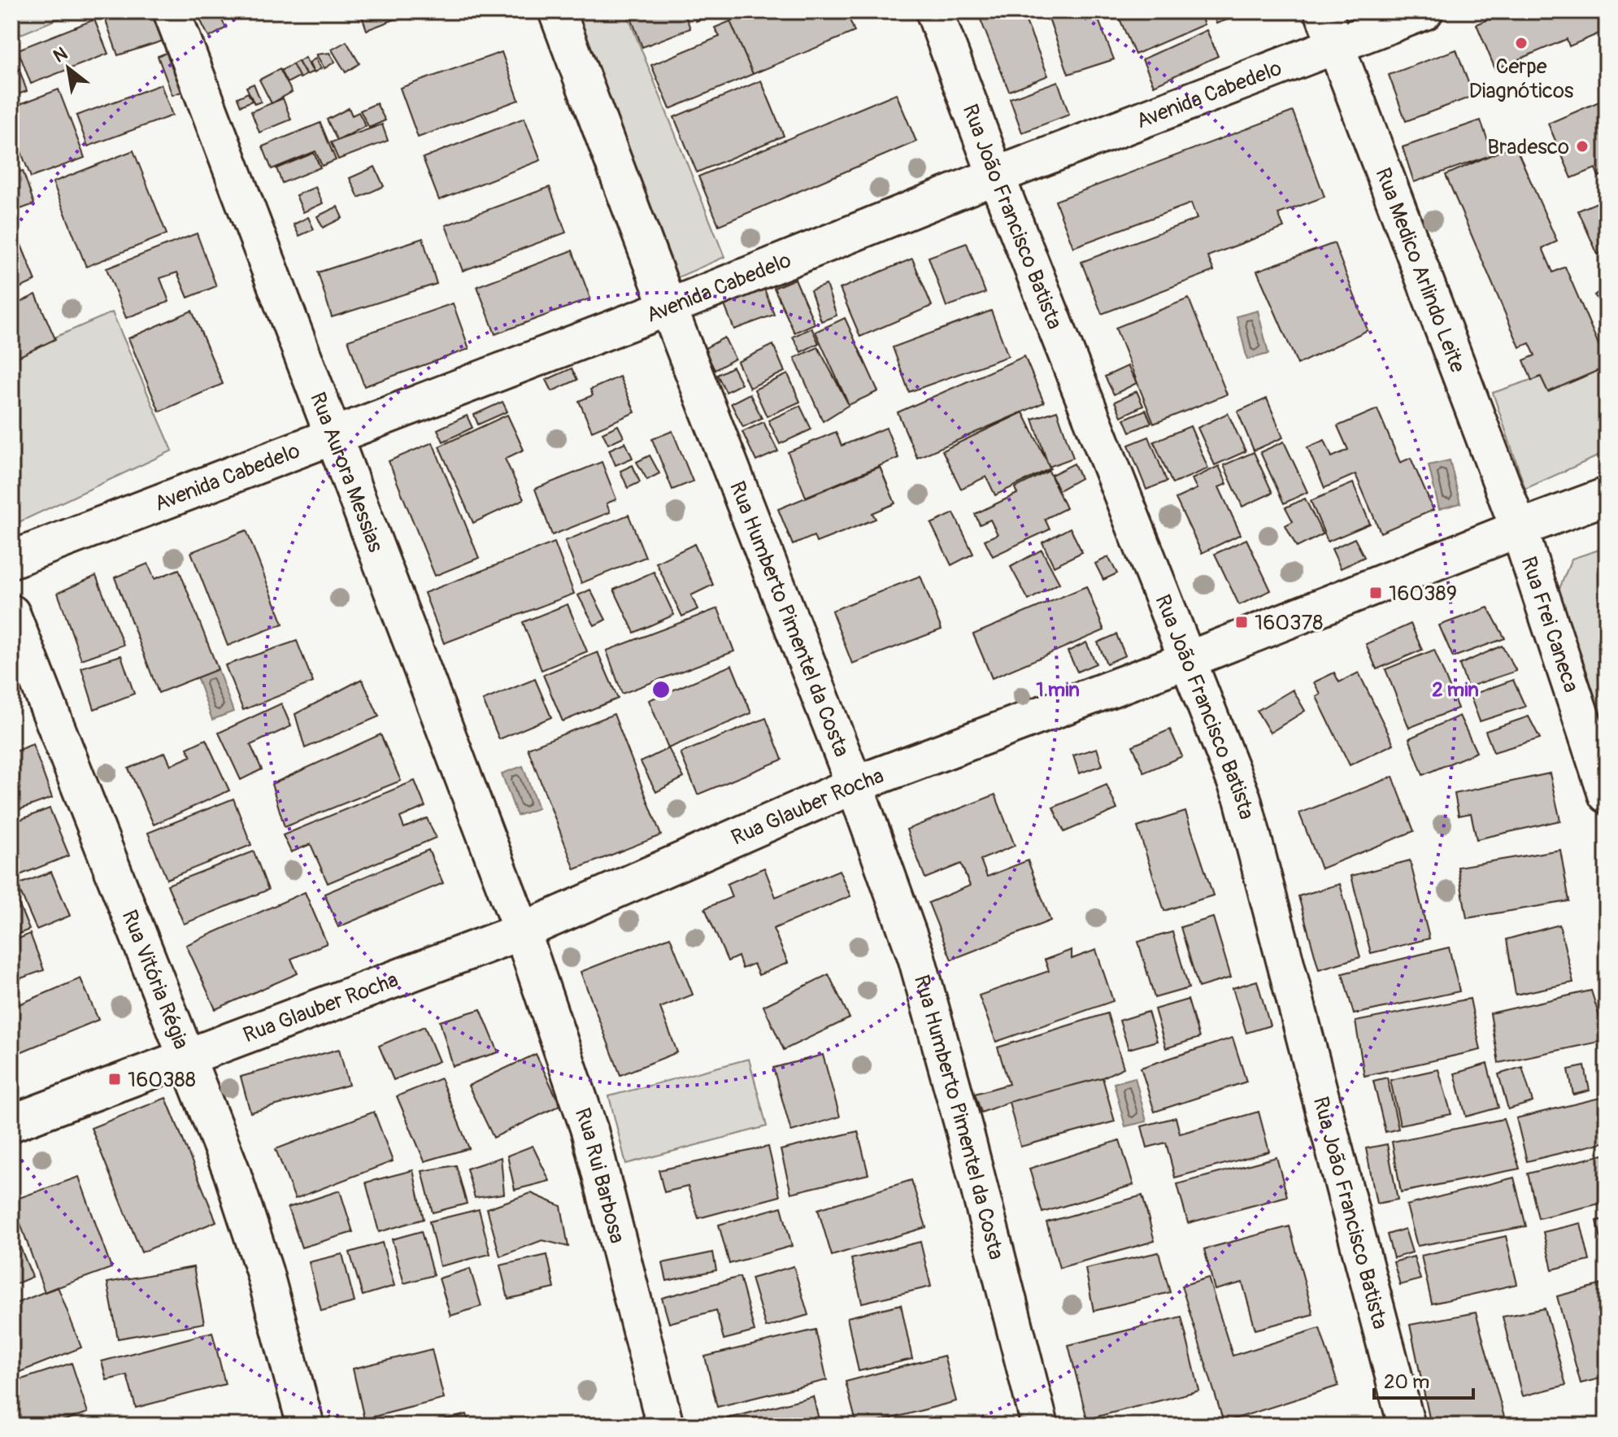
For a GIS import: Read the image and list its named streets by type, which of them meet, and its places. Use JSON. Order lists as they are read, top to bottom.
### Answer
{
  "streets": {
    "street": [
      "Avenida Cabedelo",
      "Rua João Francisco Batista",
      "Rua Medico Arlindo Leite",
      "Rua Aurora Messias",
      "Rua Humberto Pimentel da Costa",
      "Rua Frei Caneca",
      "Rua Glauber Rocha",
      "Rua Vitória Régia",
      "Rua Rui Barbosa"
    ]
  },
  "crossings": [
    ["Avenida Cabedelo", "Rua João Francisco Batista"],
    ["Avenida Cabedelo", "Rua Medico Arlindo Leite"],
    ["Avenida Cabedelo", "Rua Aurora Messias"],
    ["Avenida Cabedelo", "Rua Humberto Pimentel da Costa"],
    ["Rua João Francisco Batista", "Rua Glauber Rocha"],
    ["Rua Medico Arlindo Leite", "Rua Frei Caneca"],
    ["Rua Medico Arlindo Leite", "Rua Glauber Rocha"],
    ["Rua Aurora Messias", "Rua Glauber Rocha"],
    ["Rua Aurora Messias", "Rua Rui Barbosa"],
    ["Rua Humberto Pimentel da Costa", "Rua Glauber Rocha"],
    ["Rua Frei Caneca", "Rua Glauber Rocha"],
    ["Rua Glauber Rocha", "Rua Vitória Régia"],
    ["Rua Glauber Rocha", "Rua Rui Barbosa"]
  ],
  "places": {
    "other": ["Cerpe Diagnóticos", "Bradesco"],
    "transit": ["160389", "160378", "160388"]
  },
  "scale_bar": "20 m",
  "north": "top left",
  "rings": ["1 min", "2 min"]
}
